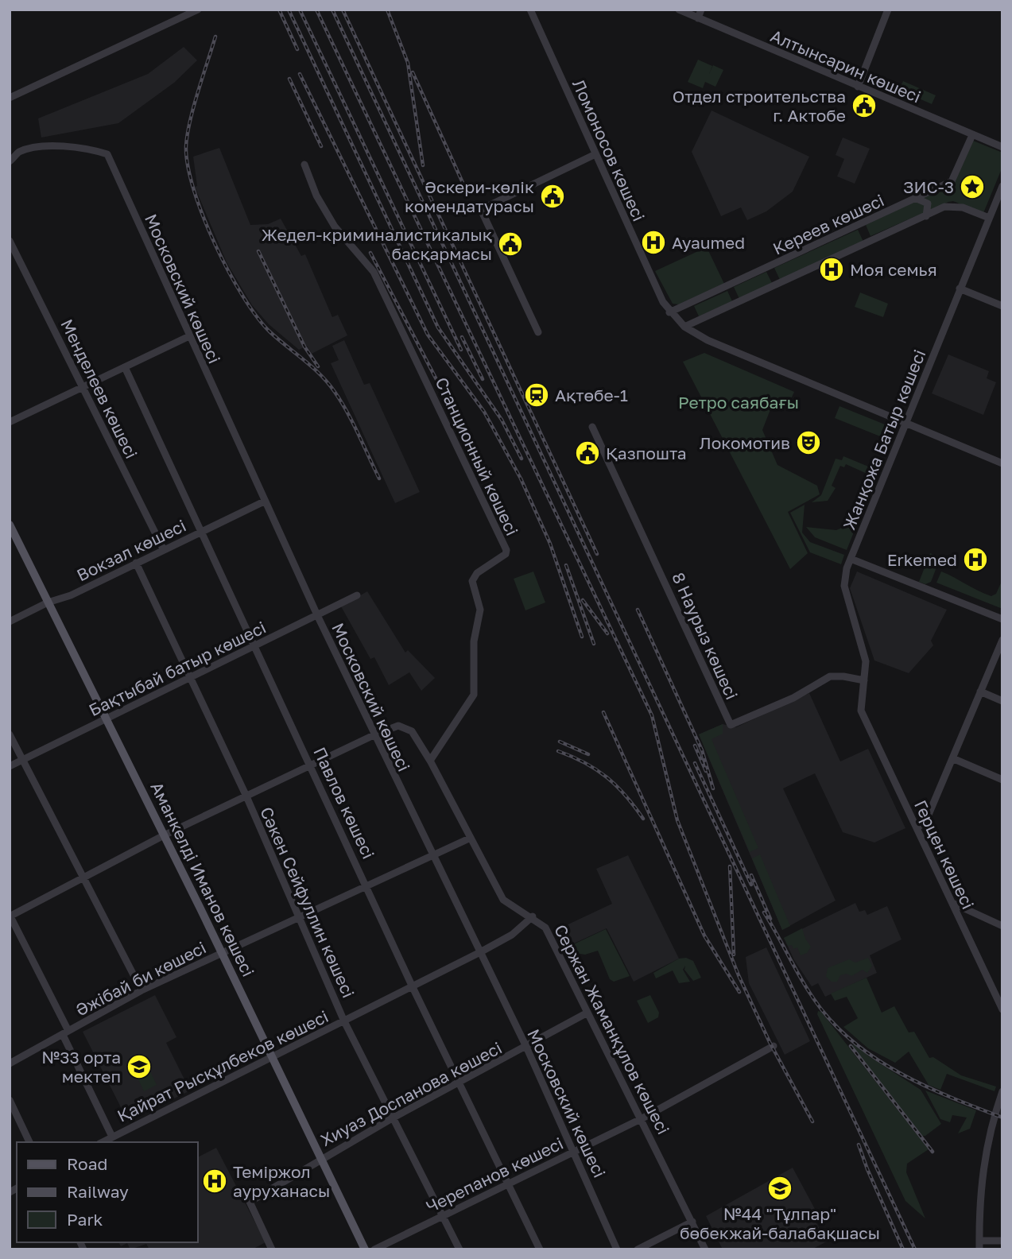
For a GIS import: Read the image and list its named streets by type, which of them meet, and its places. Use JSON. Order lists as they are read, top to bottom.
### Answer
{
  "streets": {
    "main road": ["Аманкелді Иманов көшесі"],
    "street": [
      "Алтынсарин көшесі",
      "Ломоносов көшесі",
      "Кереев көшесі",
      "Московский көшесі",
      "Менделеев көшесі",
      "Жанқожа Батыр көшесі",
      "Станционный көшесі",
      "Вокзал көшесі",
      "8 Наурыз көшесі",
      "Бақтыбай батыр көшесі",
      "Павлов көшесі",
      "Герцен көшесі",
      "Сәкен Сейфуллин көшесі",
      "Әжібай би көшесі",
      "Сержан Жаманқұлов көшесі",
      "Қайрат Рысқұлбеков көшесі",
      "Хиуаз Доспанова көшесі",
      "Черепанов көшесі"
    ]
  },
  "crossings": [
    ["Алтынсарин көшесі", "Кереев көшесі"],
    ["Ломоносов көшесі", "Кереев көшесі"],
    ["Ломоносов көшесі", "Жанқожа Батыр көшесі"],
    ["Кереев көшесі", "Жанқожа Батыр көшесі"],
    ["Московский көшесі", "Вокзал көшесі"],
    ["Московский көшесі", "Бақтыбай батыр көшесі"],
    ["Московский көшесі", "Әжібай би көшесі"],
    ["Московский көшесі", "Сержан Жаманқұлов көшесі"],
    ["Московский көшесі", "Қайрат Рысқұлбеков көшесі"],
    ["Московский көшесі", "Хиуаз Доспанова көшесі"],
    ["Московский көшесі", "Черепанов көшесі"],
    ["Менделеев көшесі", "Вокзал көшесі"],
    ["Жанқожа Батыр көшесі", "8 Наурыз көшесі"],
    ["Жанқожа Батыр көшесі", "Герцен көшесі"],
    ["Станционный көшесі", "Сержан Жаманқұлов көшесі"],
    ["Вокзал көшесі", "Павлов көшесі"],
    ["Вокзал көшесі", "Аманкелді Иманов көшесі"],
    ["Вокзал көшесі", "Сәкен Сейфуллин көшесі"],
    ["Бақтыбай батыр көшесі", "Павлов көшесі"],
    ["Бақтыбай батыр көшесі", "Аманкелді Иманов көшесі"],
    ["Бақтыбай батыр көшесі", "Сәкен Сейфуллин көшесі"],
    ["Павлов көшесі", "Әжібай би көшесі"],
    ["Павлов көшесі", "Қайрат Рысқұлбеков көшесі"],
    ["Павлов көшесі", "Хиуаз Доспанова көшесі"],
    ["Павлов көшесі", "Черепанов көшесі"],
    ["Аманкелді Иманов көшесі", "Әжібай би көшесі"],
    ["Аманкелді Иманов көшесі", "Қайрат Рысқұлбеков көшесі"],
    ["Аманкелді Иманов көшесі", "Хиуаз Доспанова көшесі"],
    ["Сәкен Сейфуллин көшесі", "Әжібай би көшесі"],
    ["Сәкен Сейфуллин көшесі", "Қайрат Рысқұлбеков көшесі"],
    ["Сәкен Сейфуллин көшесі", "Хиуаз Доспанова көшесі"],
    ["Сәкен Сейфуллин көшесі", "Черепанов көшесі"],
    ["Әжібай би көшесі", "Сержан Жаманқұлов көшесі"],
    ["Сержан Жаманқұлов көшесі", "Қайрат Рысқұлбеков көшесі"],
    ["Сержан Жаманқұлов көшесі", "Хиуаз Доспанова көшесі"],
    ["Сержан Жаманқұлов көшесі", "Черепанов көшесі"]
  ],
  "parks": ["Ретро саябағы"],
  "places": {
    "public building": [
      "Отдел строительства г. Актобе",
      "Әскери-көлік комендатурасы",
      "Жедел-криминалистикалық басқармасы",
      "Қазпошта"
    ],
    "place": ["ЗИС-3"],
    "hospital": [
      "Ayaumed",
      "Моя семья",
      "Erkemed",
      "Теміржол ауруханасы"
    ],
    "station": ["Ақтөбе-1"],
    "theatre": ["Локомотив"],
    "school or university": ["№33 орта мектеп", "№44 \"Тұлпар\" бөбекжай-балабақшасы"]
  },
  "legend": ["Road", "Railway", "Park"]
}
